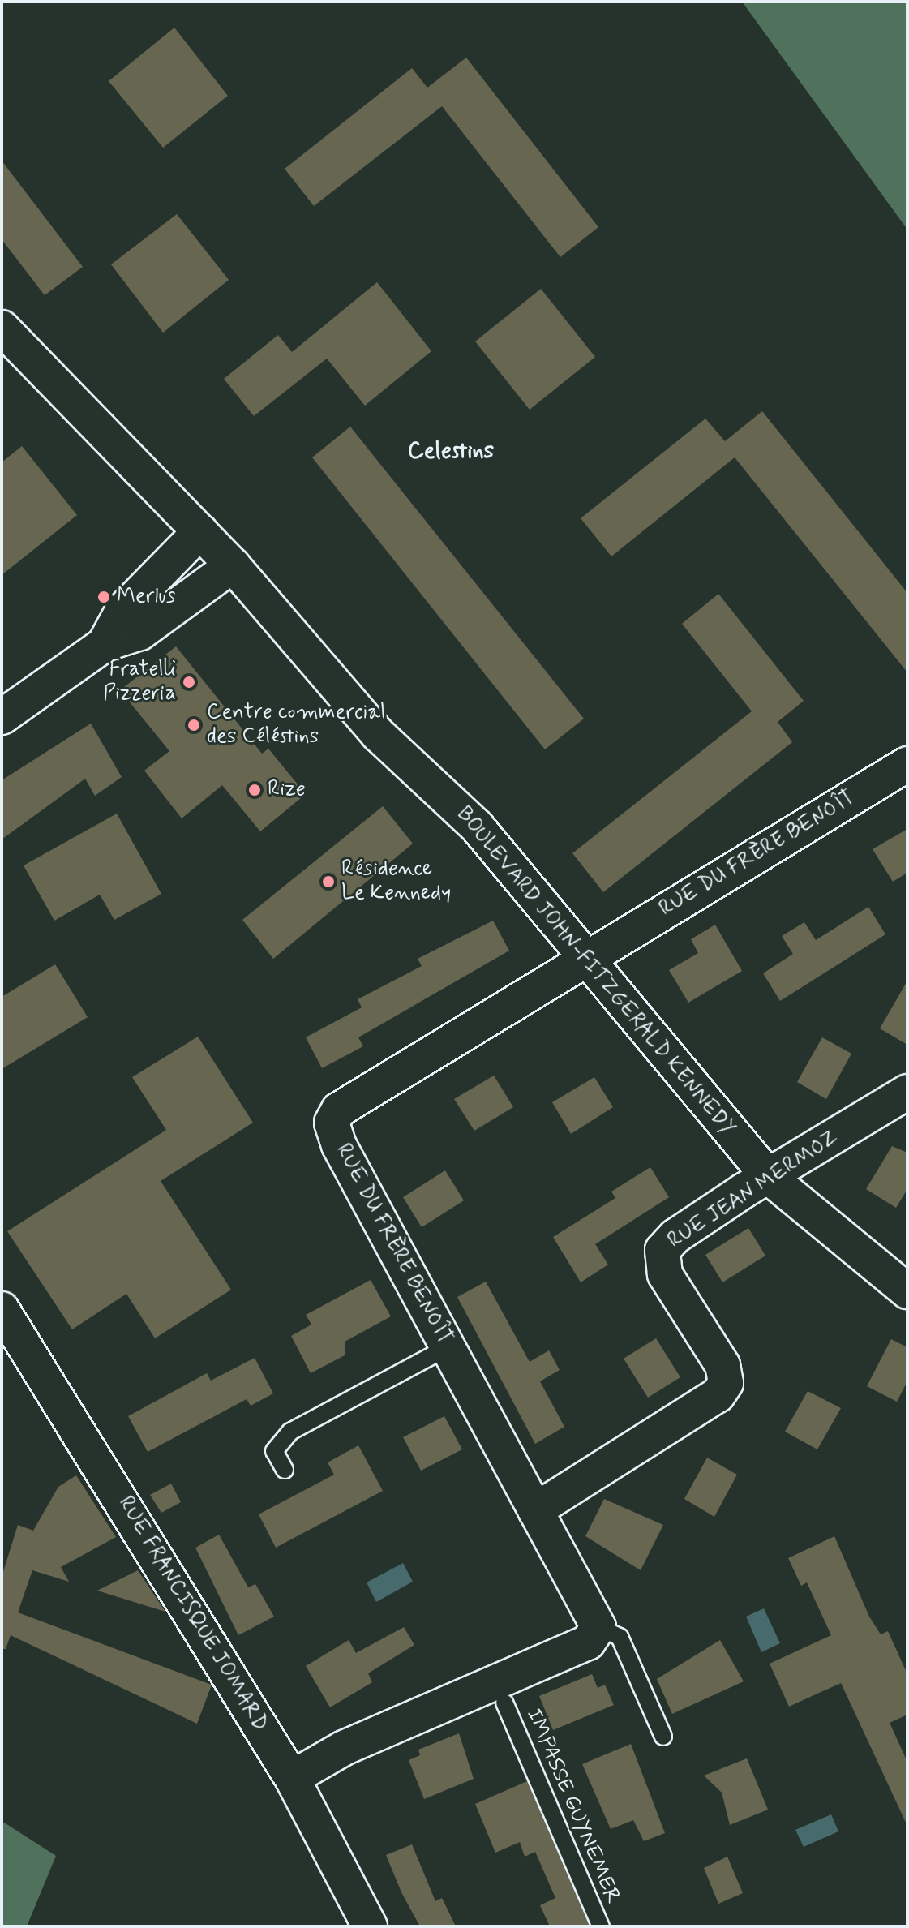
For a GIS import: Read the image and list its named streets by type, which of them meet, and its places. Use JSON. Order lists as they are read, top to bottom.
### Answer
{
  "streets": {
    "street": [
      "RUE DU FRÈRE BENOÎT",
      "BOULEVARD JOHN-FITZGERALD KENNEDY",
      "RUE JEAN MERMOZ",
      "RUE FRANCISQUE JOMARD"
    ],
    "lane": ["IMPASSE GUYNEMER"]
  },
  "crossings": [
    ["RUE DU FRÈRE BENOÎT", "BOULEVARD JOHN-FITZGERALD KENNEDY"],
    ["RUE DU FRÈRE BENOÎT", "RUE JEAN MERMOZ"],
    ["BOULEVARD JOHN-FITZGERALD KENNEDY", "RUE JEAN MERMOZ"]
  ],
  "districts": ["Celestins"],
  "places": [
    "Merlus",
    "Fratelli Pizzeria",
    "Centre commercial des Céléstins",
    "Rize",
    "Résidence Le Kennedy"
  ]
}
